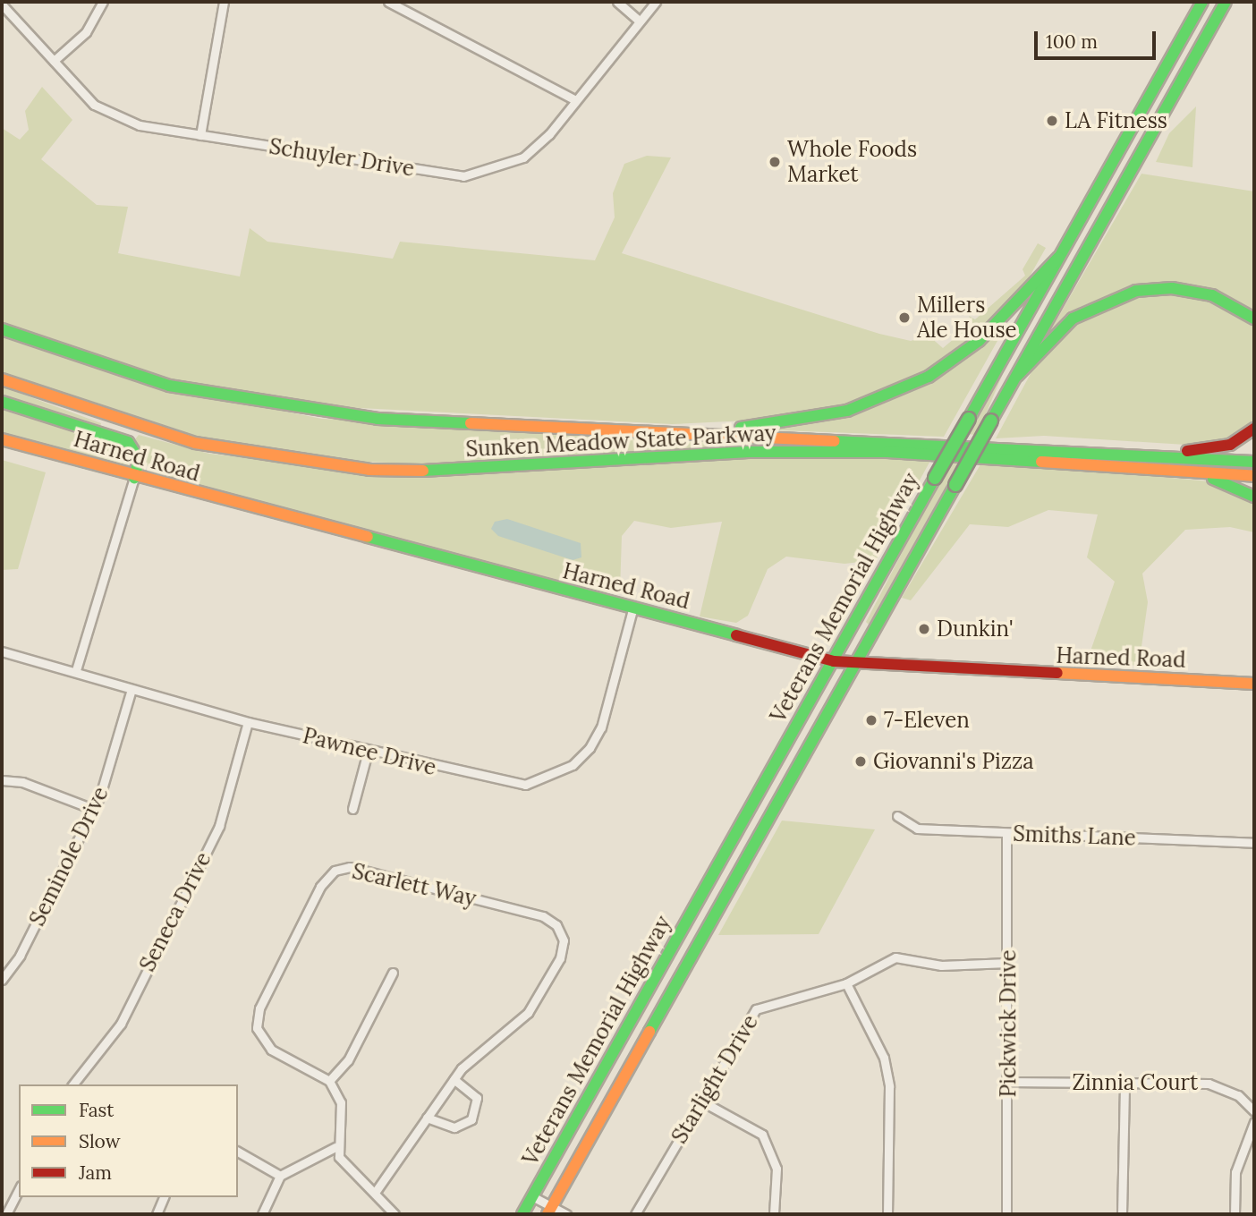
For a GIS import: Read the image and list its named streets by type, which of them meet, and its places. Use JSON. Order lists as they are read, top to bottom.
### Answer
{
  "streets": {
    "main road": ["Sunken Meadow State Parkway", "Harned Road", "Veterans Memorial Highway"],
    "street": [
      "Schuyler Drive",
      "Pawnee Drive",
      "Smiths Lane",
      "Seminole Drive",
      "Scarlett Way",
      "Seneca Drive",
      "Pickwick Drive",
      "Starlight Drive",
      "Zinnia Court"
    ]
  },
  "crossings": [
    ["Harned Road", "Veterans Memorial Highway"],
    ["Harned Road", "Pawnee Drive"],
    ["Pawnee Drive", "Seminole Drive"],
    ["Pawnee Drive", "Seneca Drive"],
    ["Smiths Lane", "Pickwick Drive"],
    ["Pickwick Drive", "Starlight Drive"],
    ["Pickwick Drive", "Zinnia Court"]
  ],
  "places": [
    "LA Fitness",
    "Whole Foods Market",
    "Millers Ale House",
    "Dunkin'",
    "7-Eleven",
    "Giovanni's Pizza"
  ],
  "legend": ["Fast", "Slow", "Jam"],
  "scale_bar": "100 m"
}
